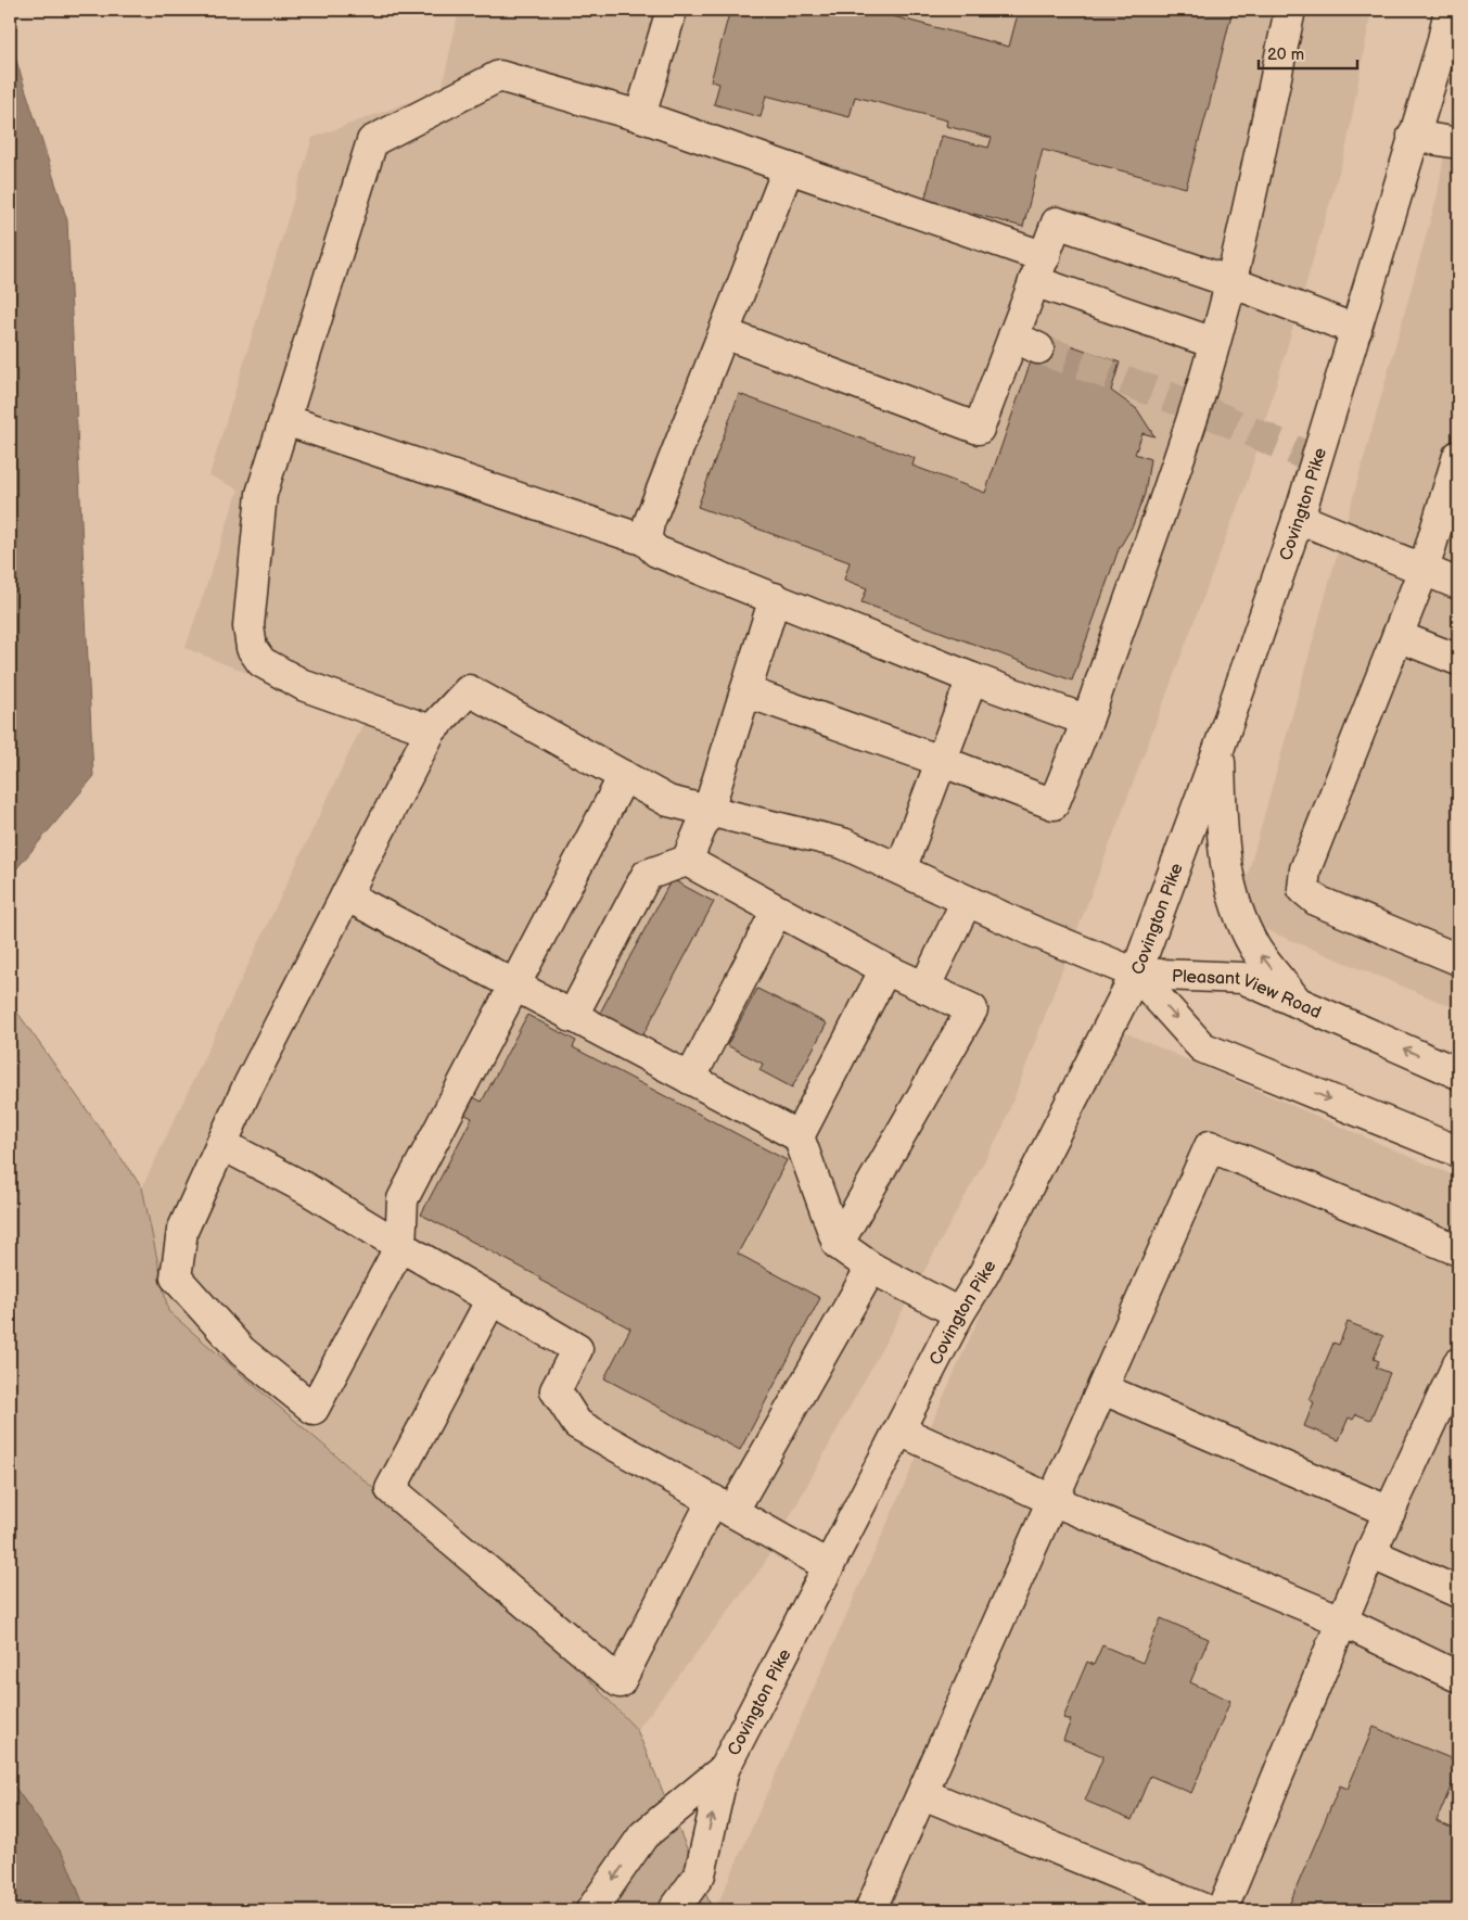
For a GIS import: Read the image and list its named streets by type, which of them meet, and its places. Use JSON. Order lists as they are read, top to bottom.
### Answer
{
  "streets": {
    "main road": ["Covington Pike", "Pleasant View Road"]
  },
  "crossings": [
    ["Covington Pike", "Pleasant View Road"]
  ],
  "scale_bar": "20 m"
}
